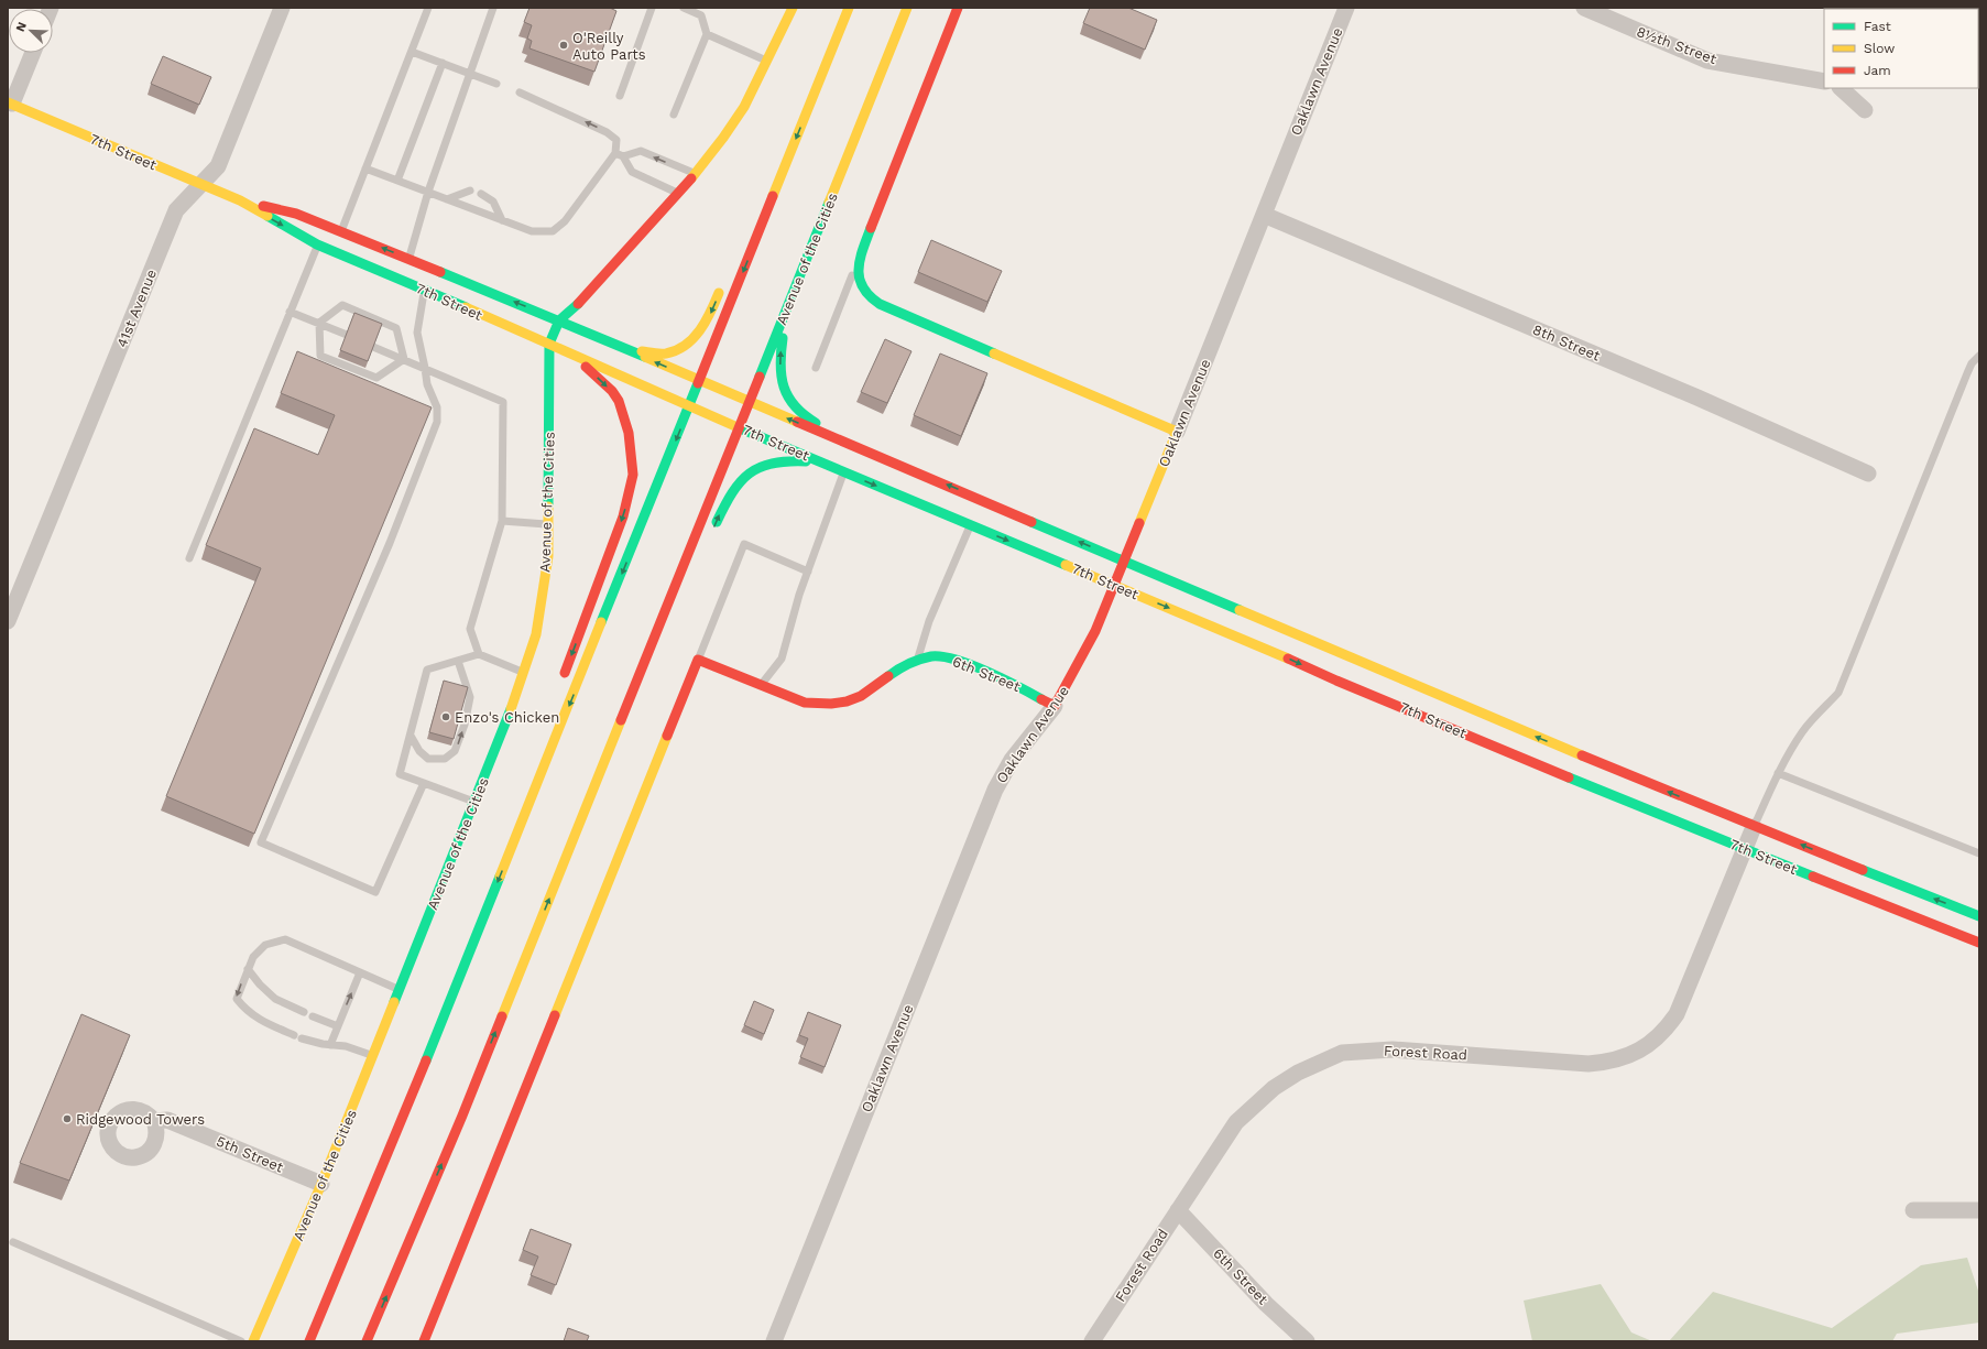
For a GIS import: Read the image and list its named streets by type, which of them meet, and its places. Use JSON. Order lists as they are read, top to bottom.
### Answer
{
  "streets": {
    "main road": [
      "Oaklawn Avenue",
      "7th Street",
      "Avenue of the Cities",
      "6th Street"
    ],
    "street": [
      "8½th Street",
      "41st Avenue",
      "8th Street",
      "Forest Road",
      "5th Street"
    ]
  },
  "crossings": [
    ["Oaklawn Avenue", "7th Street"],
    ["Oaklawn Avenue", "8th Street"],
    ["Oaklawn Avenue", "6th Street"],
    ["7th Street", "Avenue of the Cities"],
    ["7th Street", "41st Avenue"],
    ["7th Street", "Forest Road"],
    ["Avenue of the Cities", "5th Street"],
    ["6th Street", "Forest Road"]
  ],
  "places": ["O'Reilly Auto Parts", "Enzo's Chicken", "Ridgewood Towers"],
  "legend": ["Fast", "Slow", "Jam"],
  "north": "top left"
}
